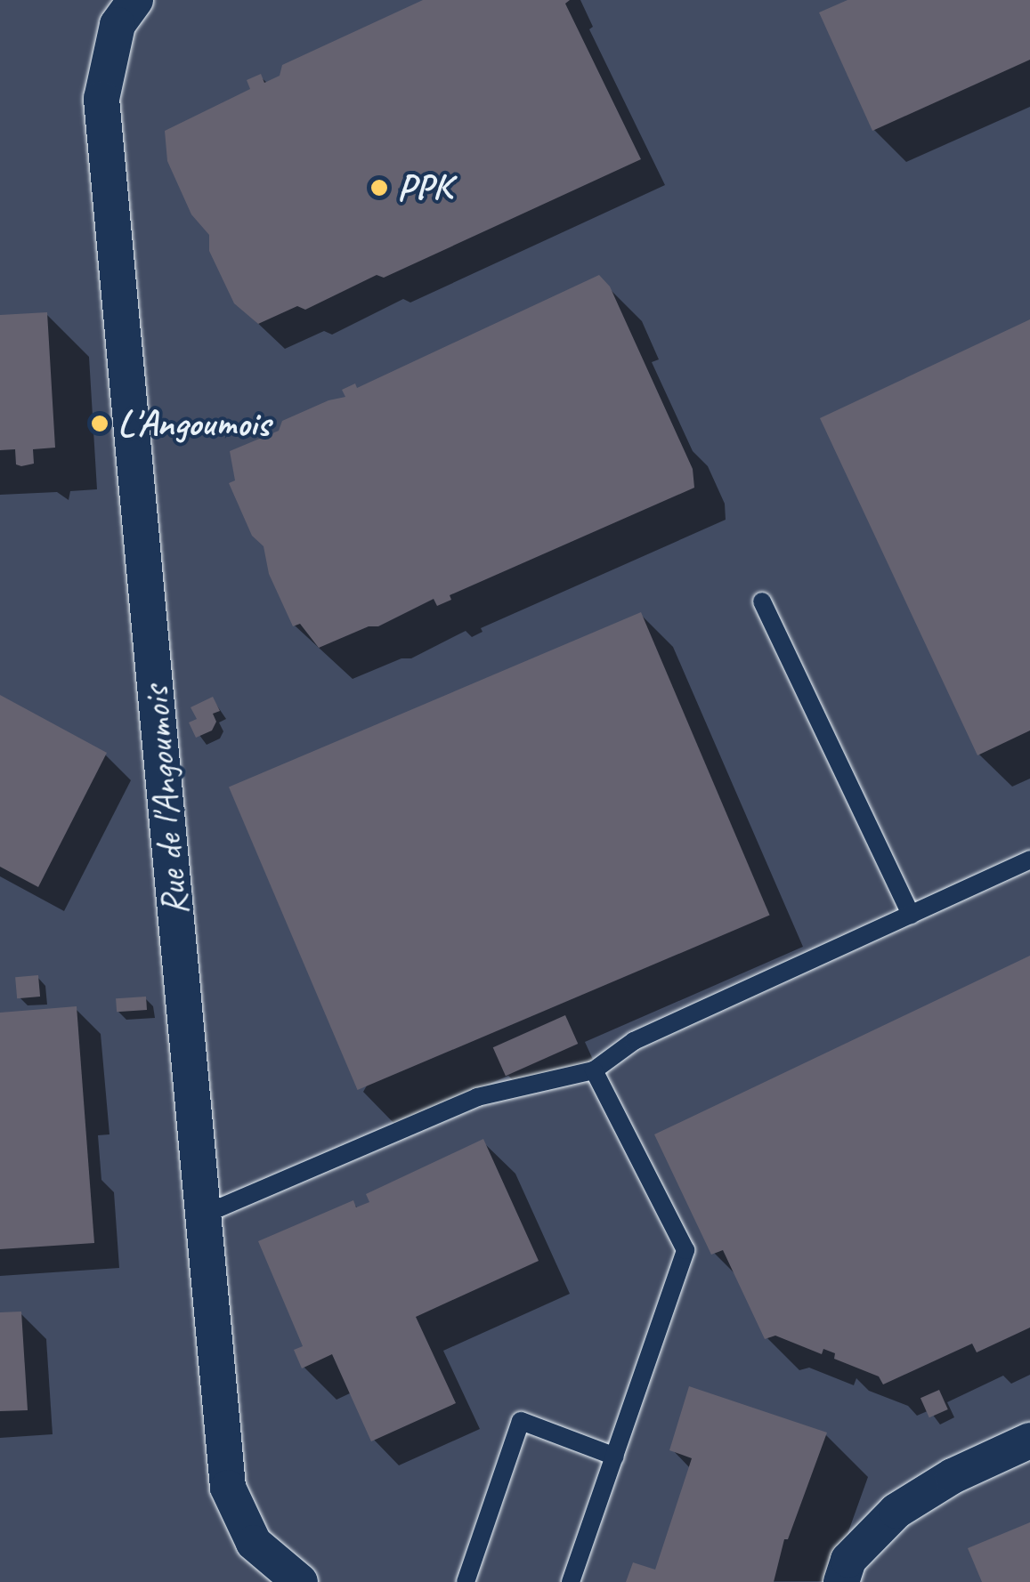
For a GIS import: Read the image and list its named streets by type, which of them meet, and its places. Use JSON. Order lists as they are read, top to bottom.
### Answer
{
  "streets": {
    "street": ["Rue de l'Angoumois"]
  },
  "places": ["PPK", "L'Angoumois"]
}
